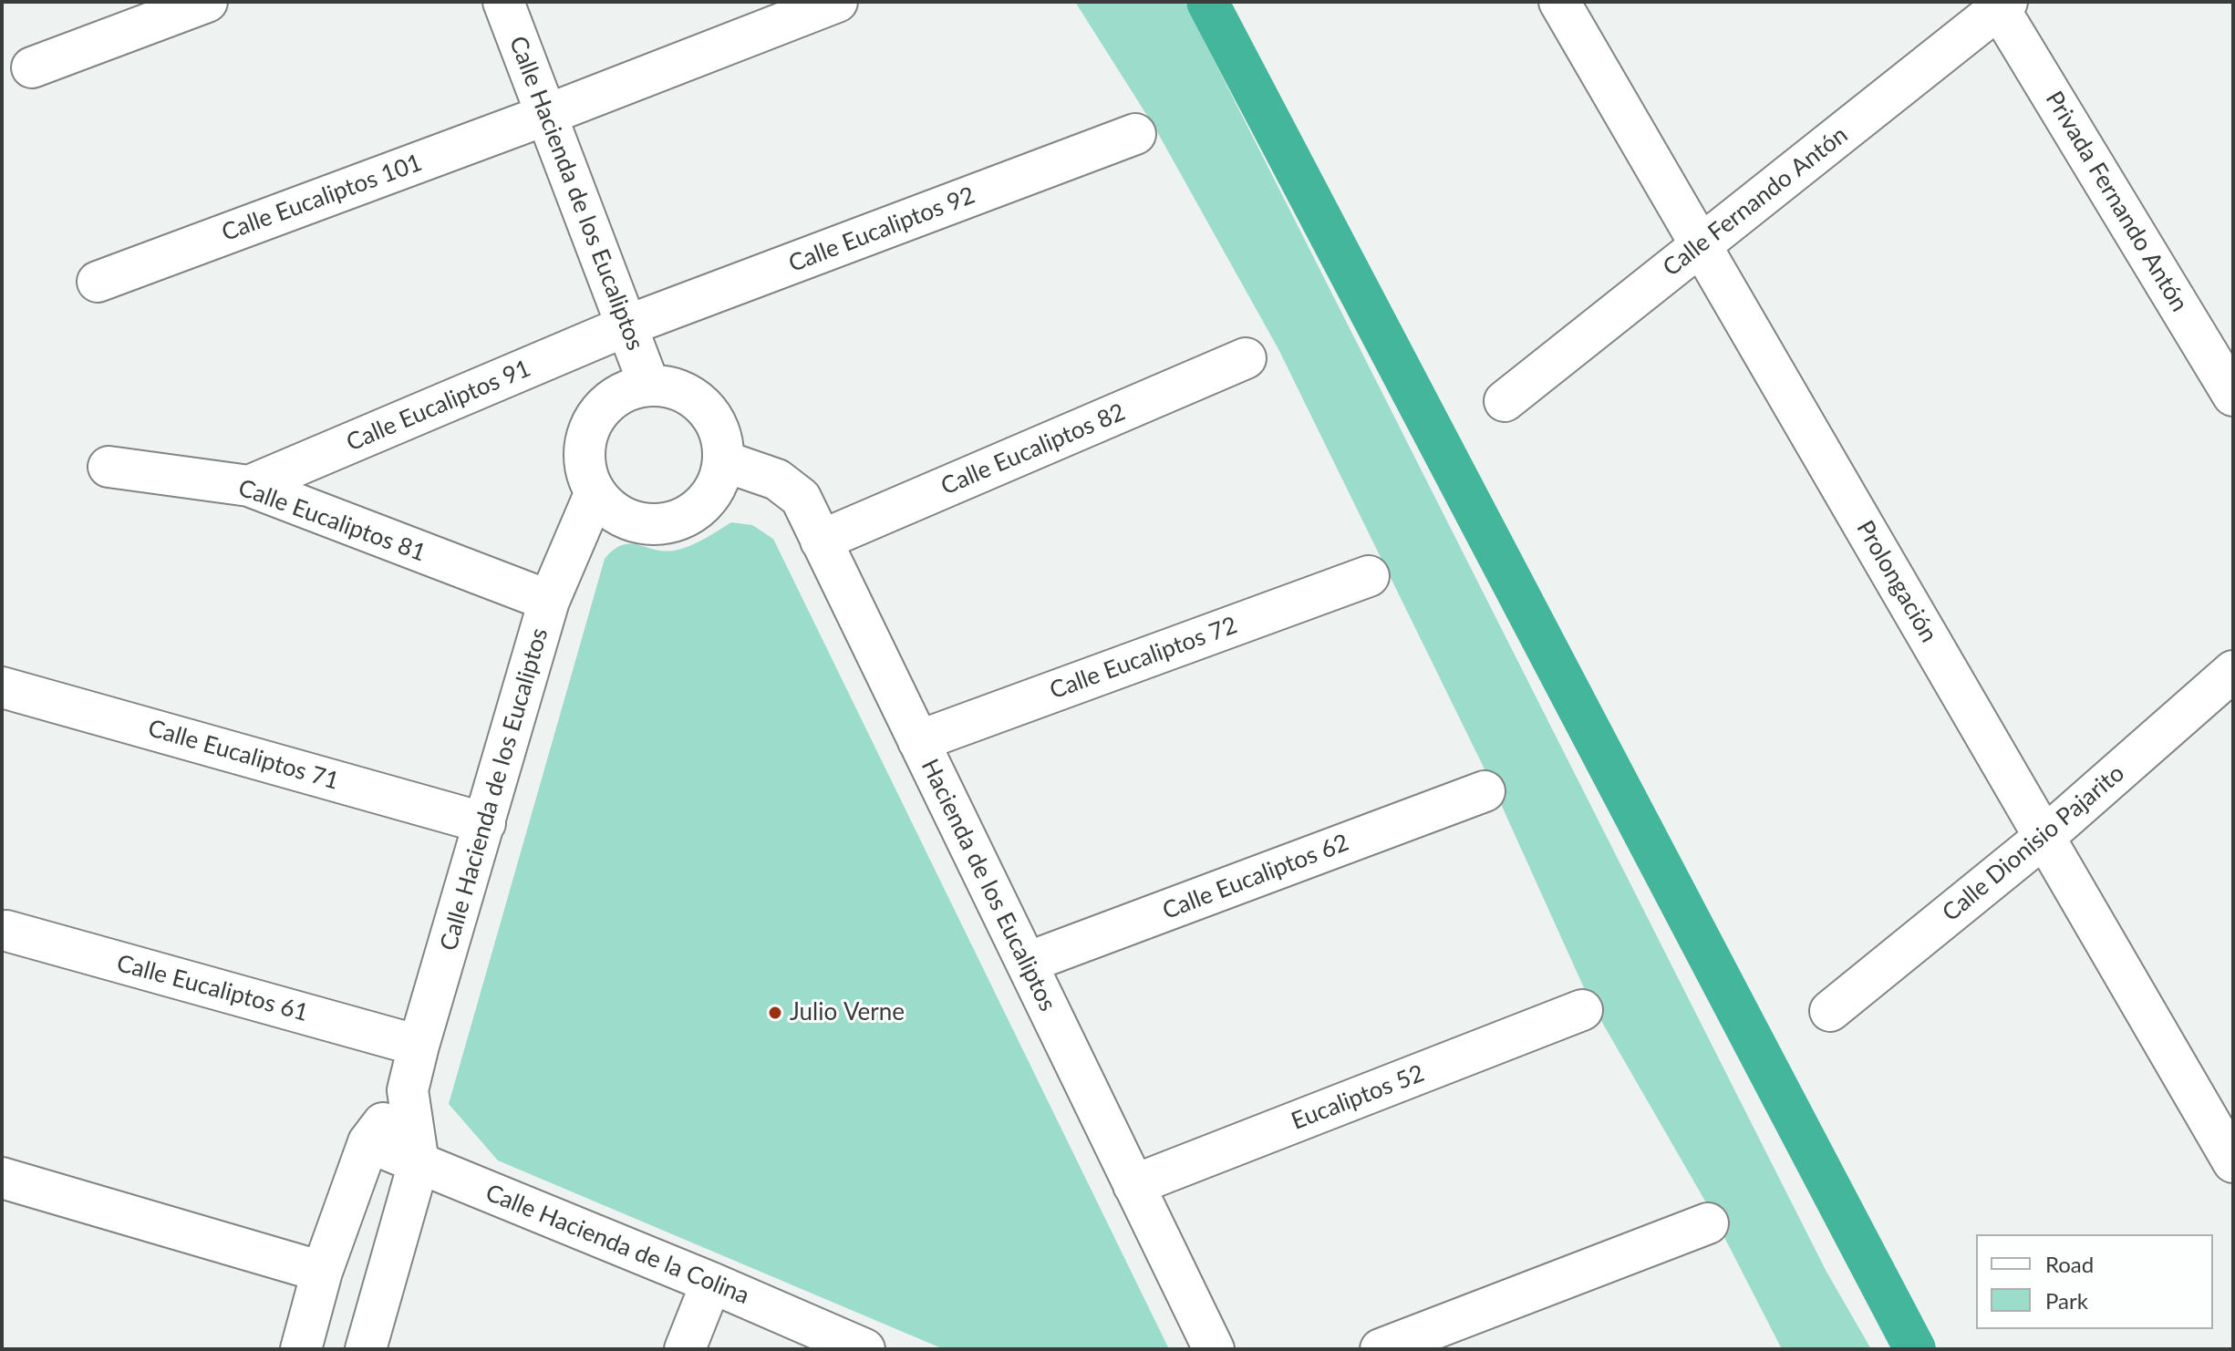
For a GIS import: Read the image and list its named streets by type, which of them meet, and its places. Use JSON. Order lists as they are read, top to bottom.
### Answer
{
  "streets": {
    "street": [
      "Calle Hacienda de los Eucaliptos",
      "Calle Eucaliptos 101",
      "Calle Fernando Antón",
      "Privada Fernando Antón",
      "Calle Eucaliptos 92",
      "Calle Eucaliptos 91",
      "Calle Eucaliptos 82",
      "Calle Eucaliptos 81",
      "Prolongación",
      "Calle Eucaliptos 72",
      "Calle Eucaliptos 71",
      "Calle Dionisio Pajarito",
      "Calle Eucaliptos 62",
      "Hacienda de los Eucaliptos",
      "Calle Eucaliptos 61",
      "Eucaliptos 52",
      "Calle Hacienda de la Colina"
    ]
  },
  "crossings": [
    ["Calle Hacienda de los Eucaliptos", "Calle Eucaliptos 101"],
    ["Calle Hacienda de los Eucaliptos", "Calle Eucaliptos 92"],
    ["Calle Hacienda de los Eucaliptos", "Calle Eucaliptos 91"],
    ["Calle Hacienda de los Eucaliptos", "Calle Eucaliptos 81"],
    ["Calle Hacienda de los Eucaliptos", "Calle Eucaliptos 71"],
    ["Calle Hacienda de los Eucaliptos", "Hacienda de los Eucaliptos"],
    ["Calle Hacienda de los Eucaliptos", "Calle Eucaliptos 61"],
    ["Calle Hacienda de los Eucaliptos", "Calle Hacienda de la Colina"],
    ["Calle Fernando Antón", "Privada Fernando Antón"],
    ["Calle Fernando Antón", "Prolongación"],
    ["Calle Eucaliptos 92", "Calle Eucaliptos 91"],
    ["Calle Eucaliptos 91", "Calle Eucaliptos 81"],
    ["Calle Eucaliptos 82", "Hacienda de los Eucaliptos"],
    ["Prolongación", "Calle Dionisio Pajarito"],
    ["Calle Eucaliptos 72", "Hacienda de los Eucaliptos"],
    ["Calle Eucaliptos 62", "Hacienda de los Eucaliptos"],
    ["Hacienda de los Eucaliptos", "Eucaliptos 52"]
  ],
  "places": ["Julio Verne"],
  "legend": ["Road", "Park"]
}
